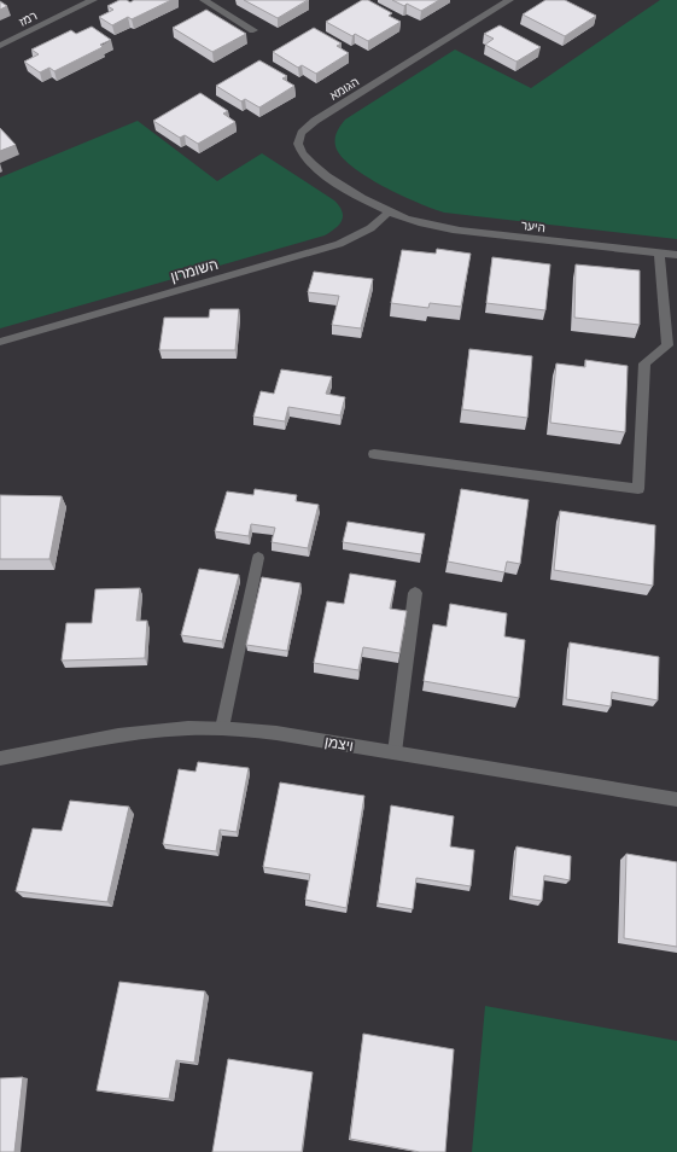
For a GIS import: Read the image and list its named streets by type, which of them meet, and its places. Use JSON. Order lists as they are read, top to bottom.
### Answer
{
  "streets": {
    "street": [
      "רמז",
      "הגומא",
      "היער",
      "השומרון",
      "ויצמן"
    ]
  },
  "crossings": [
    ["הגומא", "היער"],
    ["הגומא", "השומרון"],
    ["היער", "השומרון"]
  ]
}
